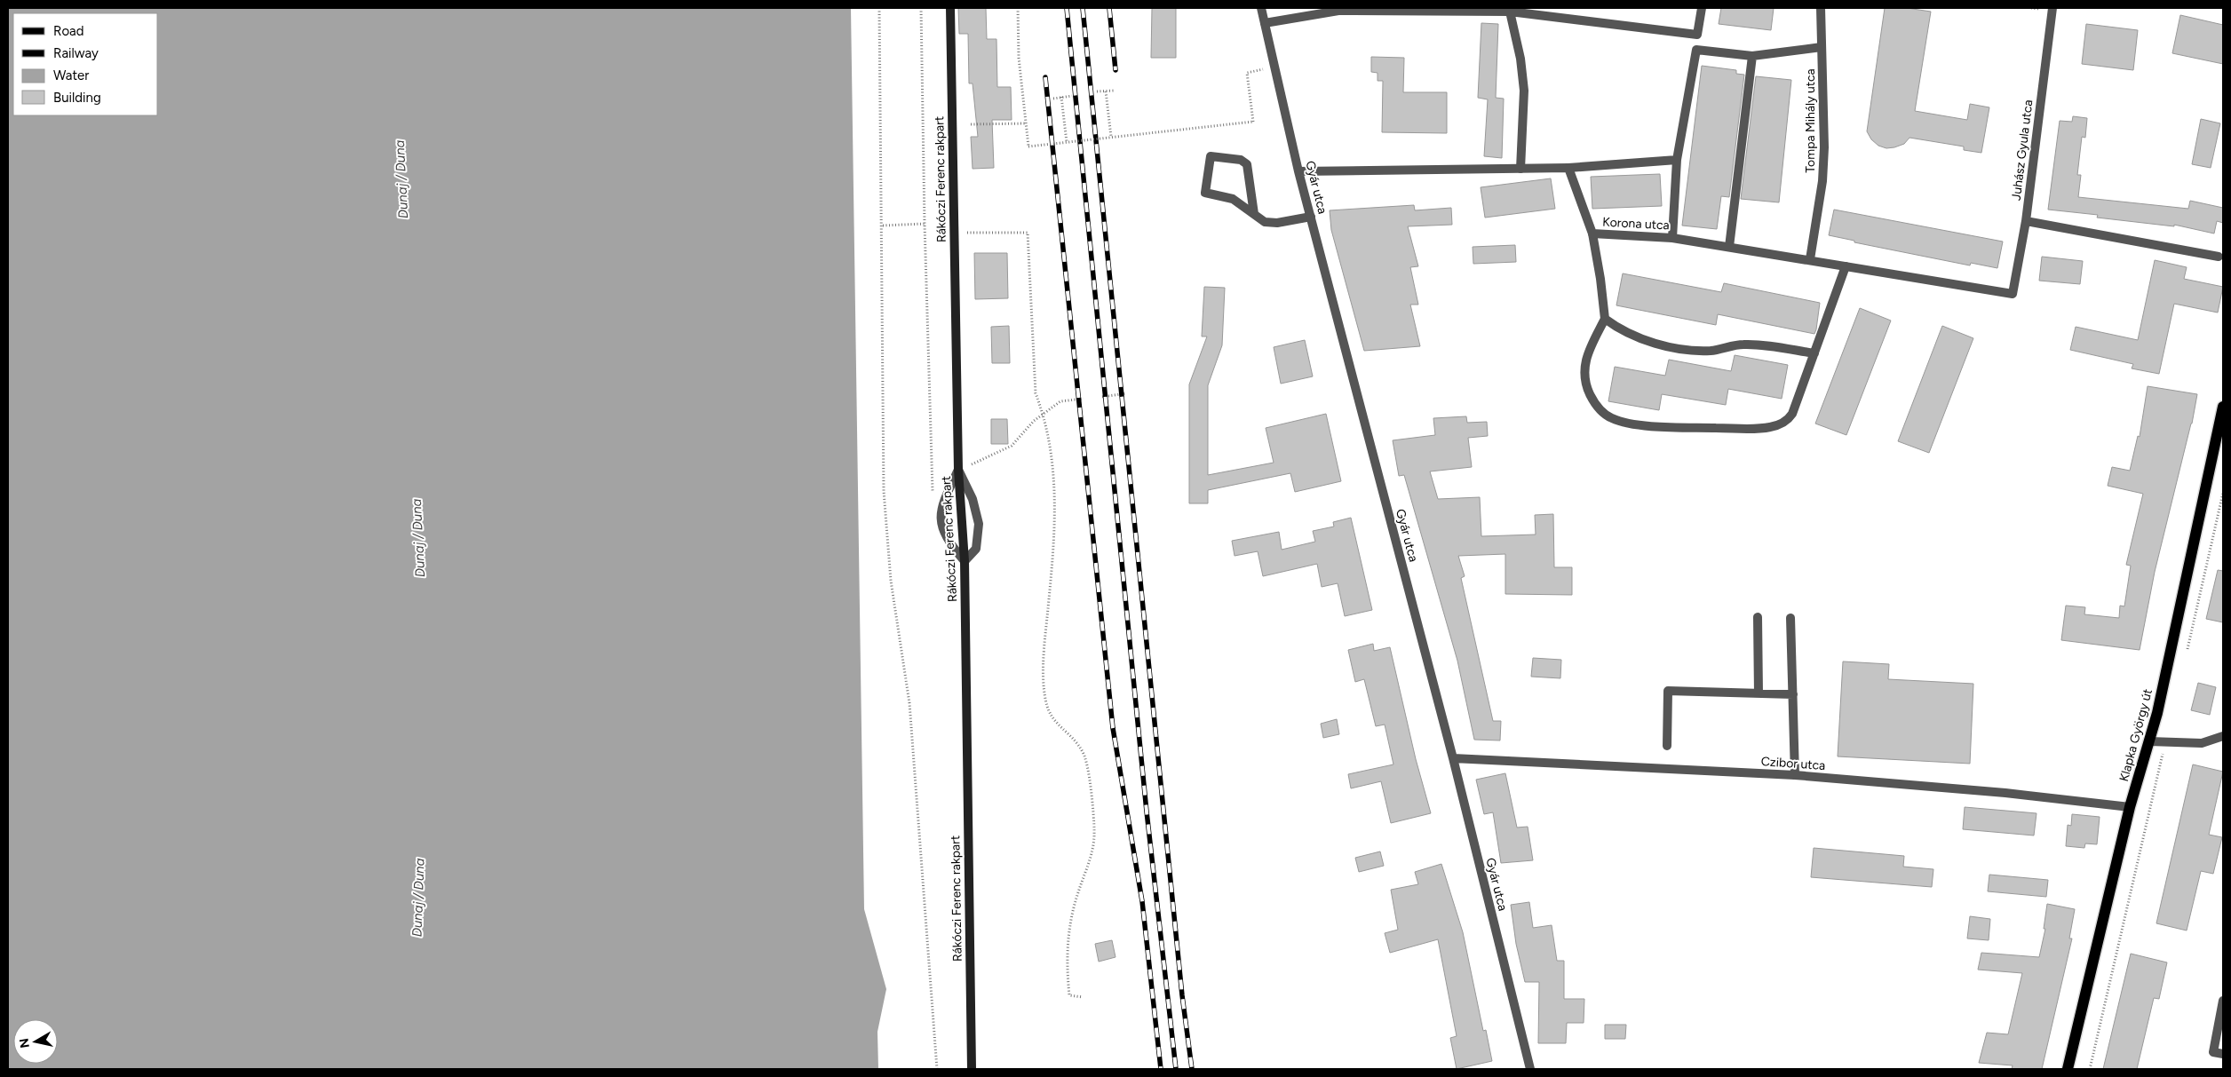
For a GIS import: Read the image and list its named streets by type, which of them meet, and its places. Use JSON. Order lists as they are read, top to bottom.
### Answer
{
  "streets": {
    "main road": ["Klapka György út"],
    "street": [
      "Tompa Mihály utca",
      "Juhász Gyula utca",
      "Rákóczi Ferenc rakpart",
      "Gyár utca",
      "Korona utca",
      "Czibor utca"
    ]
  },
  "crossings": [
    ["Tompa Mihály utca", "Korona utca"],
    ["Juhász Gyula utca", "Korona utca"],
    ["Gyár utca", "Czibor utca"],
    ["Klapka György út", "Czibor utca"]
  ],
  "water": ["Dunaj / Duna"],
  "legend": [
    "Road",
    "Railway",
    "Water",
    "Building"
  ],
  "north": "left"
}
